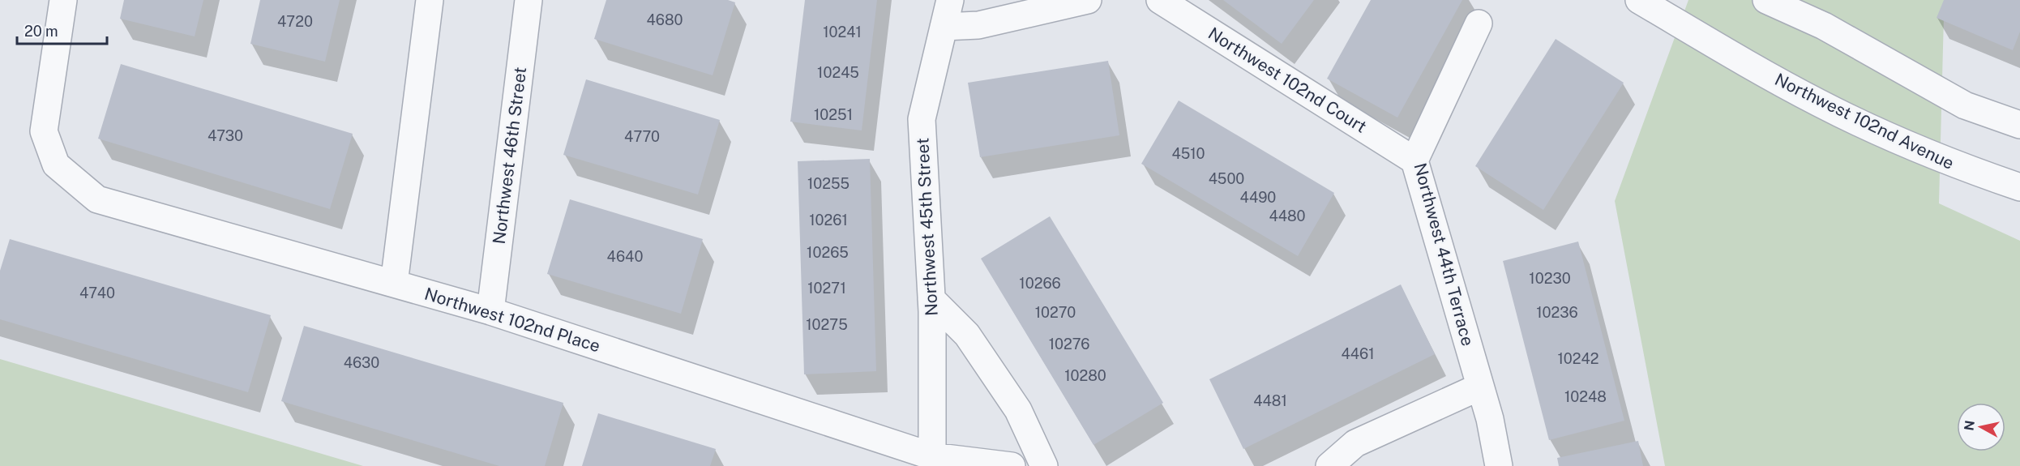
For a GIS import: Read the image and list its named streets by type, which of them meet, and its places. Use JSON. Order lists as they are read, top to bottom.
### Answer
{
  "streets": {
    "street": [
      "Northwest 102nd Court",
      "Northwest 102nd Avenue",
      "Northwest 46th Street",
      "Northwest 45th Street",
      "Northwest 44th Terrace",
      "Northwest 102nd Place"
    ]
  },
  "crossings": [
    ["Northwest 102nd Court", "Northwest 44th Terrace"],
    ["Northwest 46th Street", "Northwest 102nd Place"],
    ["Northwest 45th Street", "Northwest 102nd Place"]
  ],
  "house_numbers": [
    "4680",
    "4720",
    "10241",
    "10245",
    "10251",
    "4730",
    "4770",
    "4510",
    "4500",
    "10255",
    "4490",
    "4480",
    "10261",
    "10265",
    "4640",
    "10230",
    "10266",
    "10271",
    "4740",
    "10270",
    "10236",
    "10275",
    "10276",
    "4461",
    "10242",
    "4630",
    "10280",
    "10248",
    "4481"
  ],
  "scale_bar": "20 m",
  "north": "left"
}
